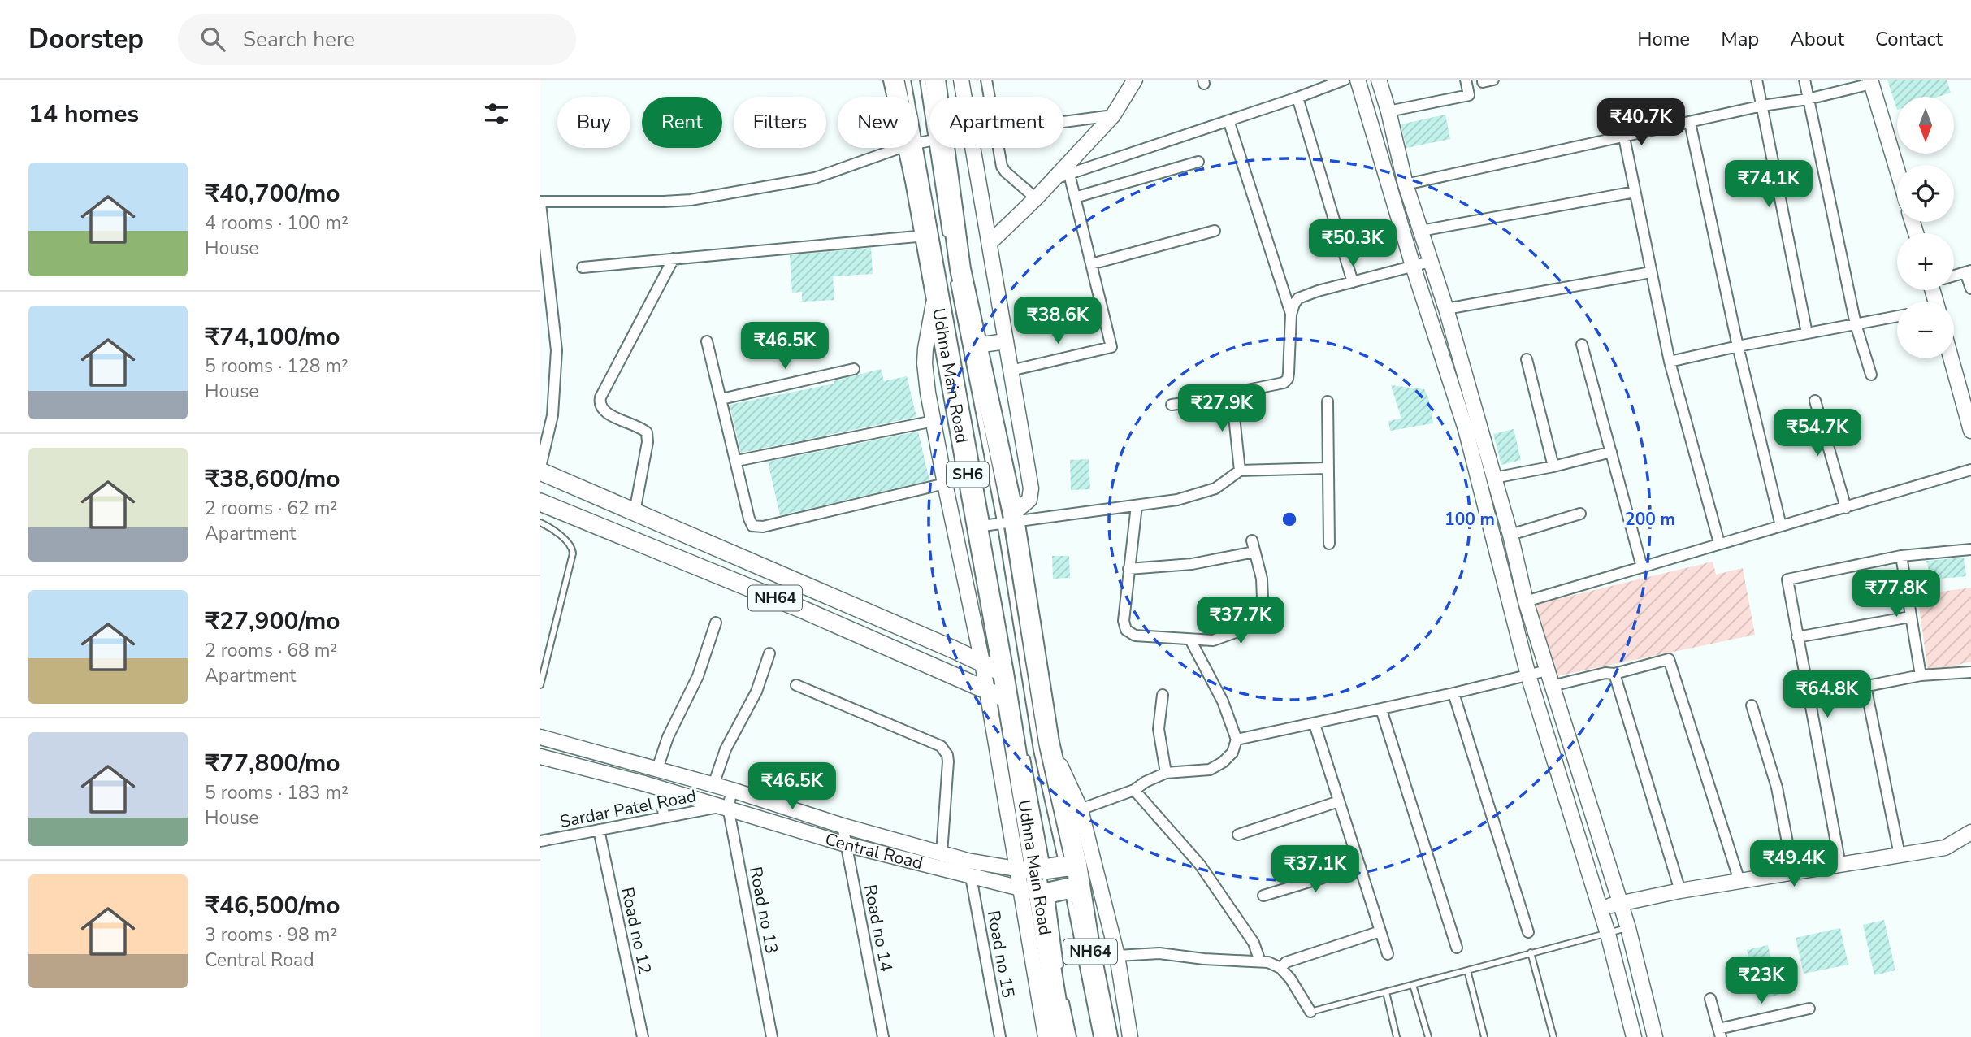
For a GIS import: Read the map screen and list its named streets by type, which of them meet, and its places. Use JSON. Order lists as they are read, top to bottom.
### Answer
{
  "streets": {
    "highway": ["Udhna Main Road", "SH6", "NH64"],
    "street": [
      "Sardar Patel Road",
      "Central Road",
      "Road no 13",
      "Road no 14",
      "Road no 12",
      "Road no 15"
    ]
  },
  "crossings": [
    ["Udhna Main Road", "NH64"],
    ["Udhna Main Road", "Central Road"],
    ["NH64", "Central Road"],
    ["Sardar Patel Road", "Central Road"],
    ["Sardar Patel Road", "Road no 13"],
    ["Sardar Patel Road", "Road no 12"],
    ["Central Road", "Road no 13"],
    ["Central Road", "Road no 14"],
    ["Central Road", "Road no 15"]
  ],
  "north": "bottom",
  "page": {
    "header": "Doorstep",
    "search": "Search here",
    "nav": [
      "Home",
      "Map",
      "About",
      "Contact"
    ],
    "heading": "14 homes",
    "map_buttons": ["+", "−"],
    "chip": [
      "Buy",
      "Rent",
      "Filters",
      "New",
      "Apartment"
    ],
    "price": [
      "₹40.7K",
      "₹74.1K",
      "₹50.3K",
      "₹38.6K",
      "₹46.5K",
      "₹27.9K",
      "₹54.7K",
      "₹77.8K",
      "₹37.7K",
      "₹64.8K",
      "₹46.5K",
      "₹49.4K",
      "₹37.1K",
      "₹23K"
    ],
    "list": [
      {
        "name": "₹40,700/mo",
        "note": "4 rooms · 100 m² · House"
      },
      {
        "name": "₹74,100/mo",
        "note": "5 rooms · 128 m² · House"
      },
      {
        "name": "₹38,600/mo",
        "note": "2 rooms · 62 m² · Apartment"
      },
      {
        "name": "₹27,900/mo",
        "note": "2 rooms · 68 m² · Apartment"
      },
      {
        "name": "₹77,800/mo",
        "note": "5 rooms · 183 m² · House"
      },
      {
        "name": "₹46,500/mo",
        "note": "3 rooms · 98 m² · Central Road"
      }
    ]
  },
  "rings": ["100 m", "200 m"]
}
